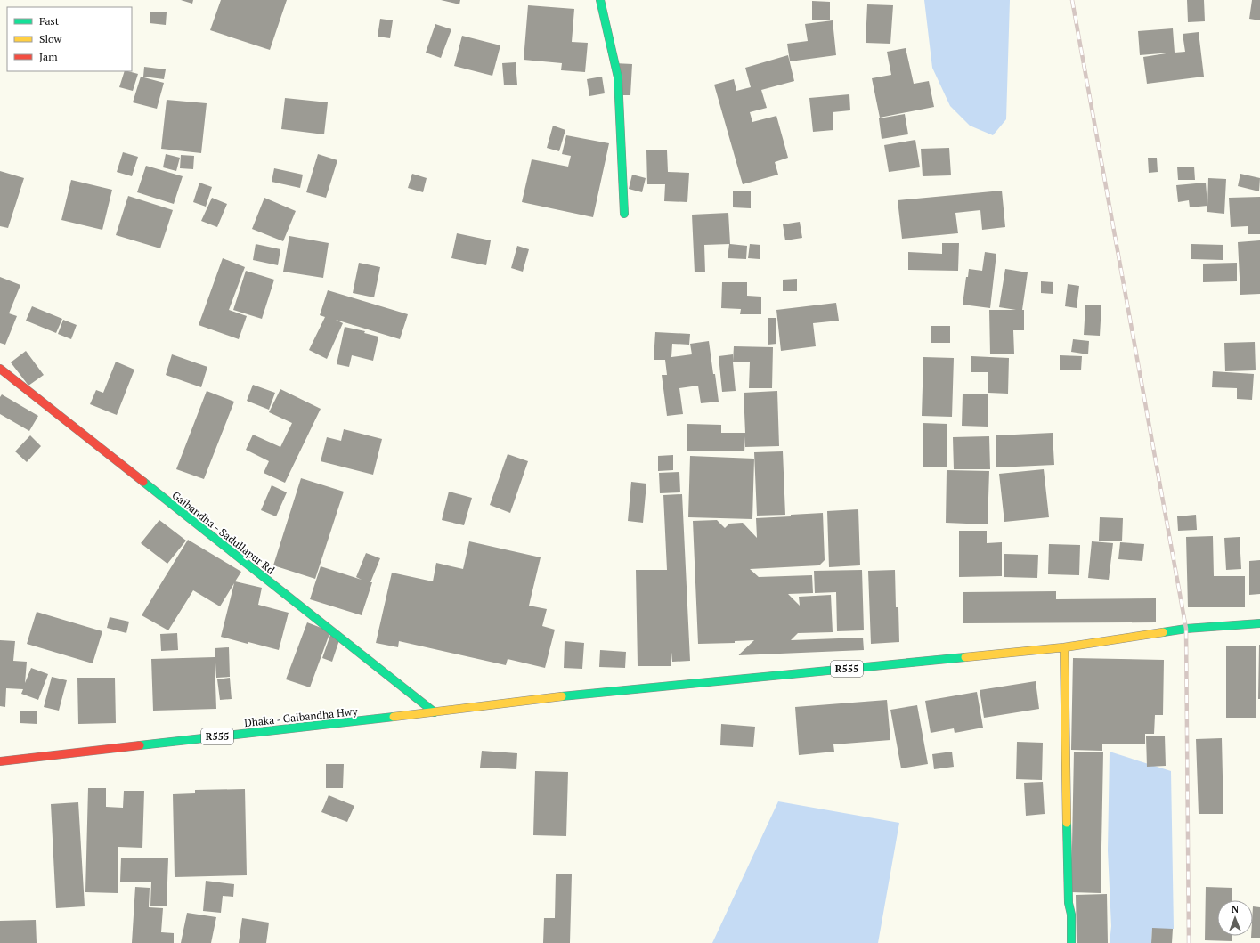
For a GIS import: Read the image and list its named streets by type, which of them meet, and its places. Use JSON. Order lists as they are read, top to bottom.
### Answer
{
  "streets": {
    "main road": ["Gaibandha - Sadullapur Rd", "R555", "Dhaka - Gaibandha Hwy"]
  },
  "crossings": [
    ["Gaibandha - Sadullapur Rd", "R555"],
    ["Gaibandha - Sadullapur Rd", "Dhaka - Gaibandha Hwy"],
    ["R555", "Dhaka - Gaibandha Hwy"]
  ],
  "legend": ["Fast", "Slow", "Jam"],
  "north": "top"
}
